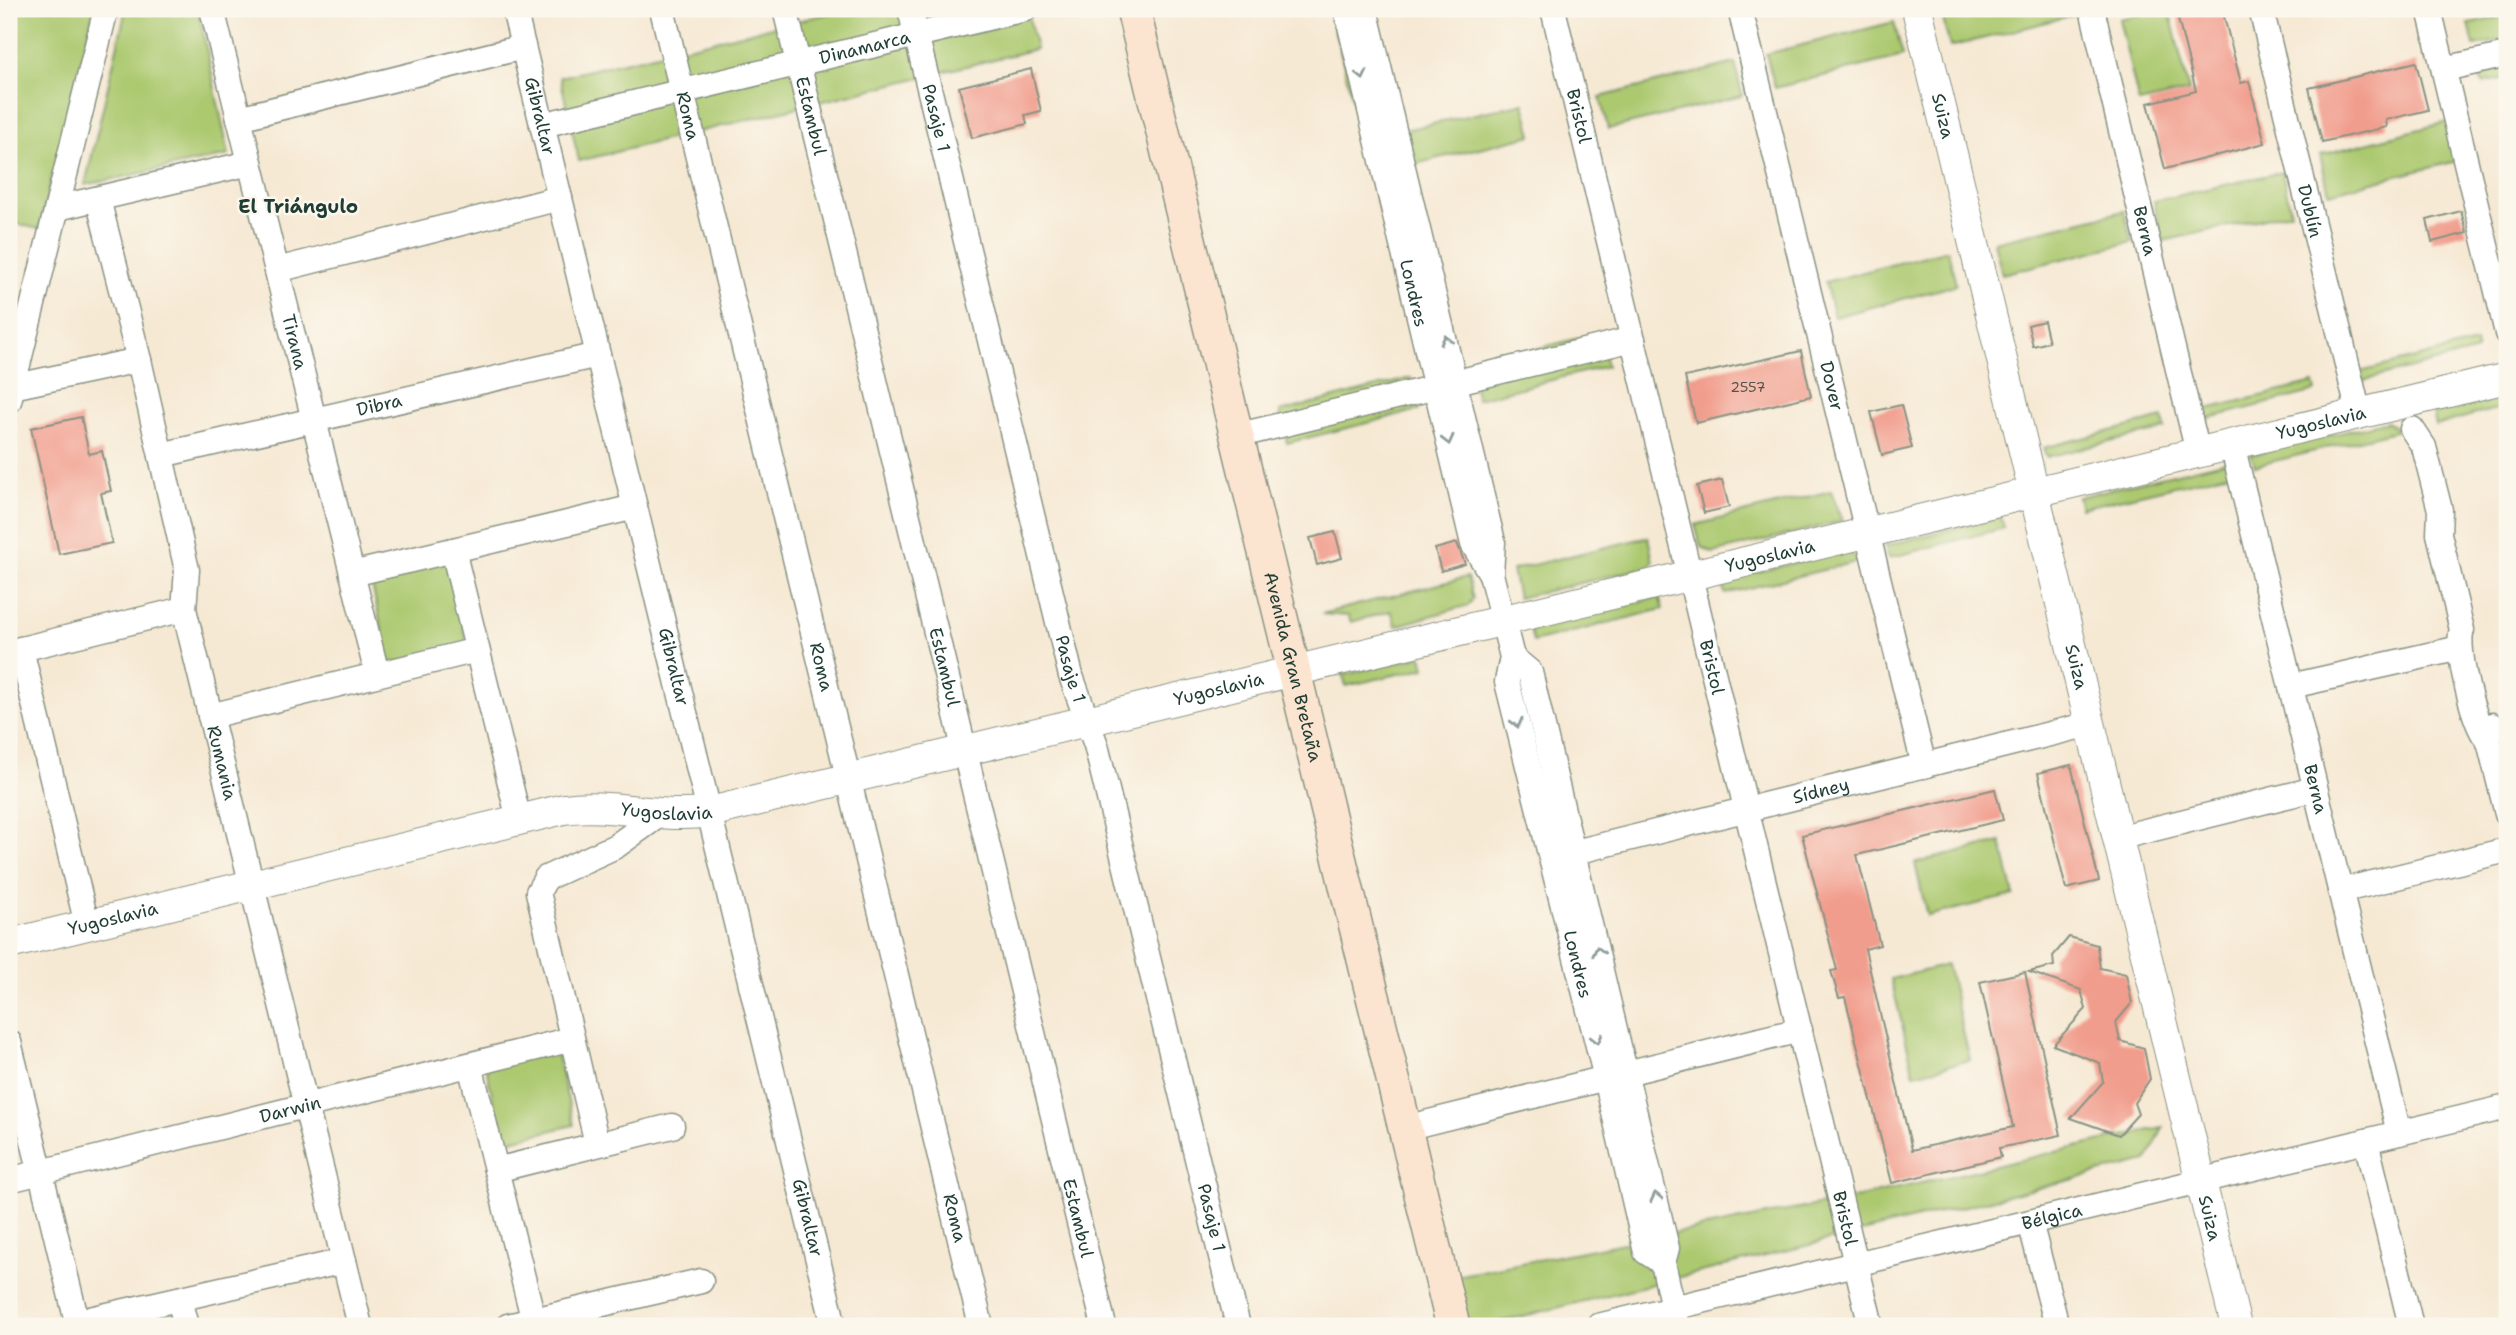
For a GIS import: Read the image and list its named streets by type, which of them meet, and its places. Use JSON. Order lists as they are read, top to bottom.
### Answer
{
  "streets": {
    "main road": ["Avenida Gran Bretaña"],
    "street": [
      "Dinamarca",
      "Roma",
      "Bristol",
      "Suiza",
      "Gibraltar",
      "Estambul",
      "Pasaje 1",
      "Dublín",
      "Berna",
      "Londres",
      "Tirana",
      "Dover",
      "Dibra",
      "Yugoslavia",
      "Rumania",
      "Sídney",
      "Darwin",
      "Bélgica"
    ]
  },
  "crossings": [
    ["Dinamarca", "Roma"],
    ["Dinamarca", "Gibraltar"],
    ["Dinamarca", "Estambul"],
    ["Dinamarca", "Pasaje 1"],
    ["Roma", "Yugoslavia"],
    ["Bristol", "Yugoslavia"],
    ["Bristol", "Sídney"],
    ["Bristol", "Bélgica"],
    ["Suiza", "Yugoslavia"],
    ["Suiza", "Sídney"],
    ["Suiza", "Bélgica"],
    ["Gibraltar", "Dibra"],
    ["Gibraltar", "Yugoslavia"],
    ["Estambul", "Yugoslavia"],
    ["Pasaje 1", "Yugoslavia"],
    ["Dublín", "Yugoslavia"],
    ["Berna", "Yugoslavia"],
    ["Berna", "Bélgica"],
    ["Londres", "Yugoslavia"],
    ["Londres", "Sídney"],
    ["Londres", "Bélgica"],
    ["Tirana", "Dibra"],
    ["Dover", "Yugoslavia"],
    ["Dover", "Sídney"],
    ["Dibra", "Rumania"],
    ["Yugoslavia", "Avenida Gran Bretaña"],
    ["Yugoslavia", "Rumania"],
    ["Rumania", "Darwin"]
  ],
  "districts": ["El Triángulo"],
  "house_numbers": ["2557"]
}
